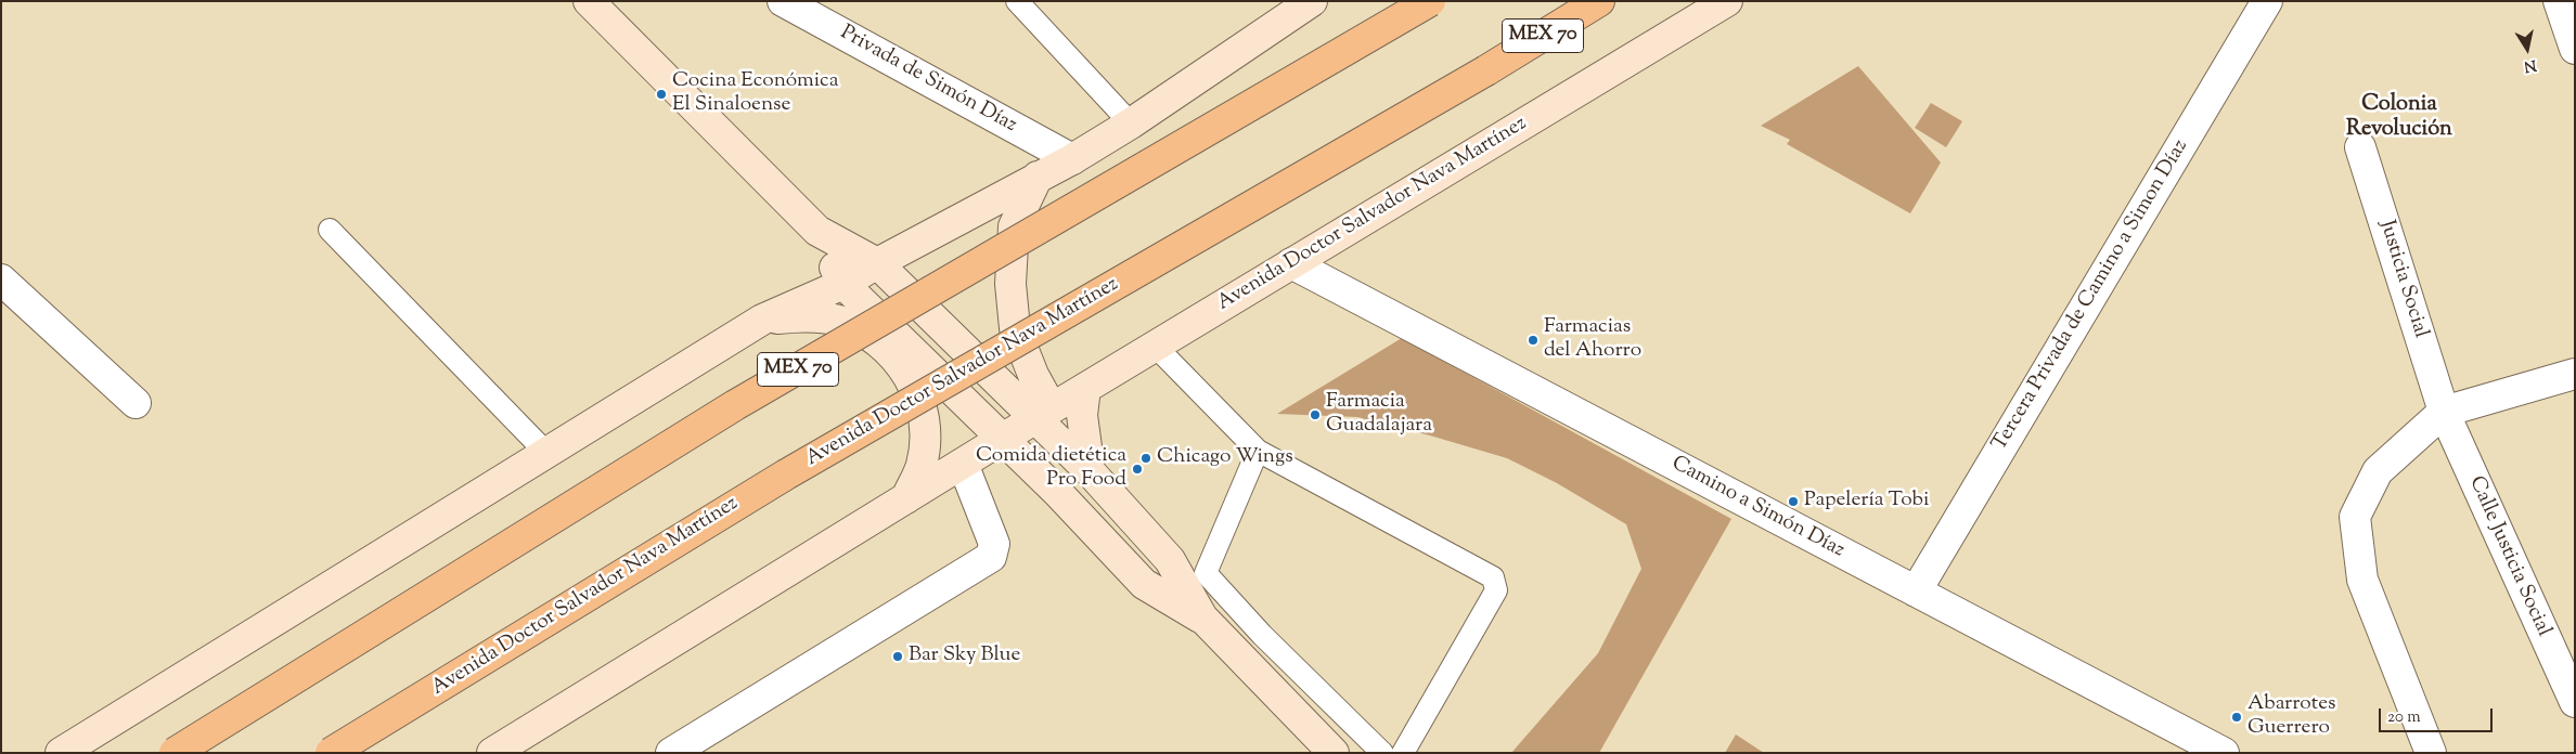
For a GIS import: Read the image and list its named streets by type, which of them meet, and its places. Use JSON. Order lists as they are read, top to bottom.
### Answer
{
  "streets": {
    "highway": ["MEX 70", "Avenida Doctor Salvador Nava Martínez"],
    "street": [
      "Privada de Simón Díaz",
      "Justicia Social",
      "Tercera Privada de Camino a Simon Díaz",
      "Camino a Simón Díaz",
      "Calle Justicia Social"
    ]
  },
  "crossings": [
    ["Avenida Doctor Salvador Nava Martínez", "Camino a Simón Díaz"],
    ["Justicia Social", "Calle Justicia Social"],
    ["Tercera Privada de Camino a Simon Díaz", "Camino a Simón Díaz"]
  ],
  "districts": ["Colonia Revolución"],
  "places": [
    "Cocina Económica El Sinaloense",
    "Farmacias del Ahorro",
    "Farmacia Guadalajara",
    "Chicago Wings",
    "Comida dietética Pro Food",
    "Papelería Tobi",
    "Bar Sky Blue",
    "Abarrotes Guerrero"
  ],
  "scale_bar": "20 m",
  "north": "bottom"
}
